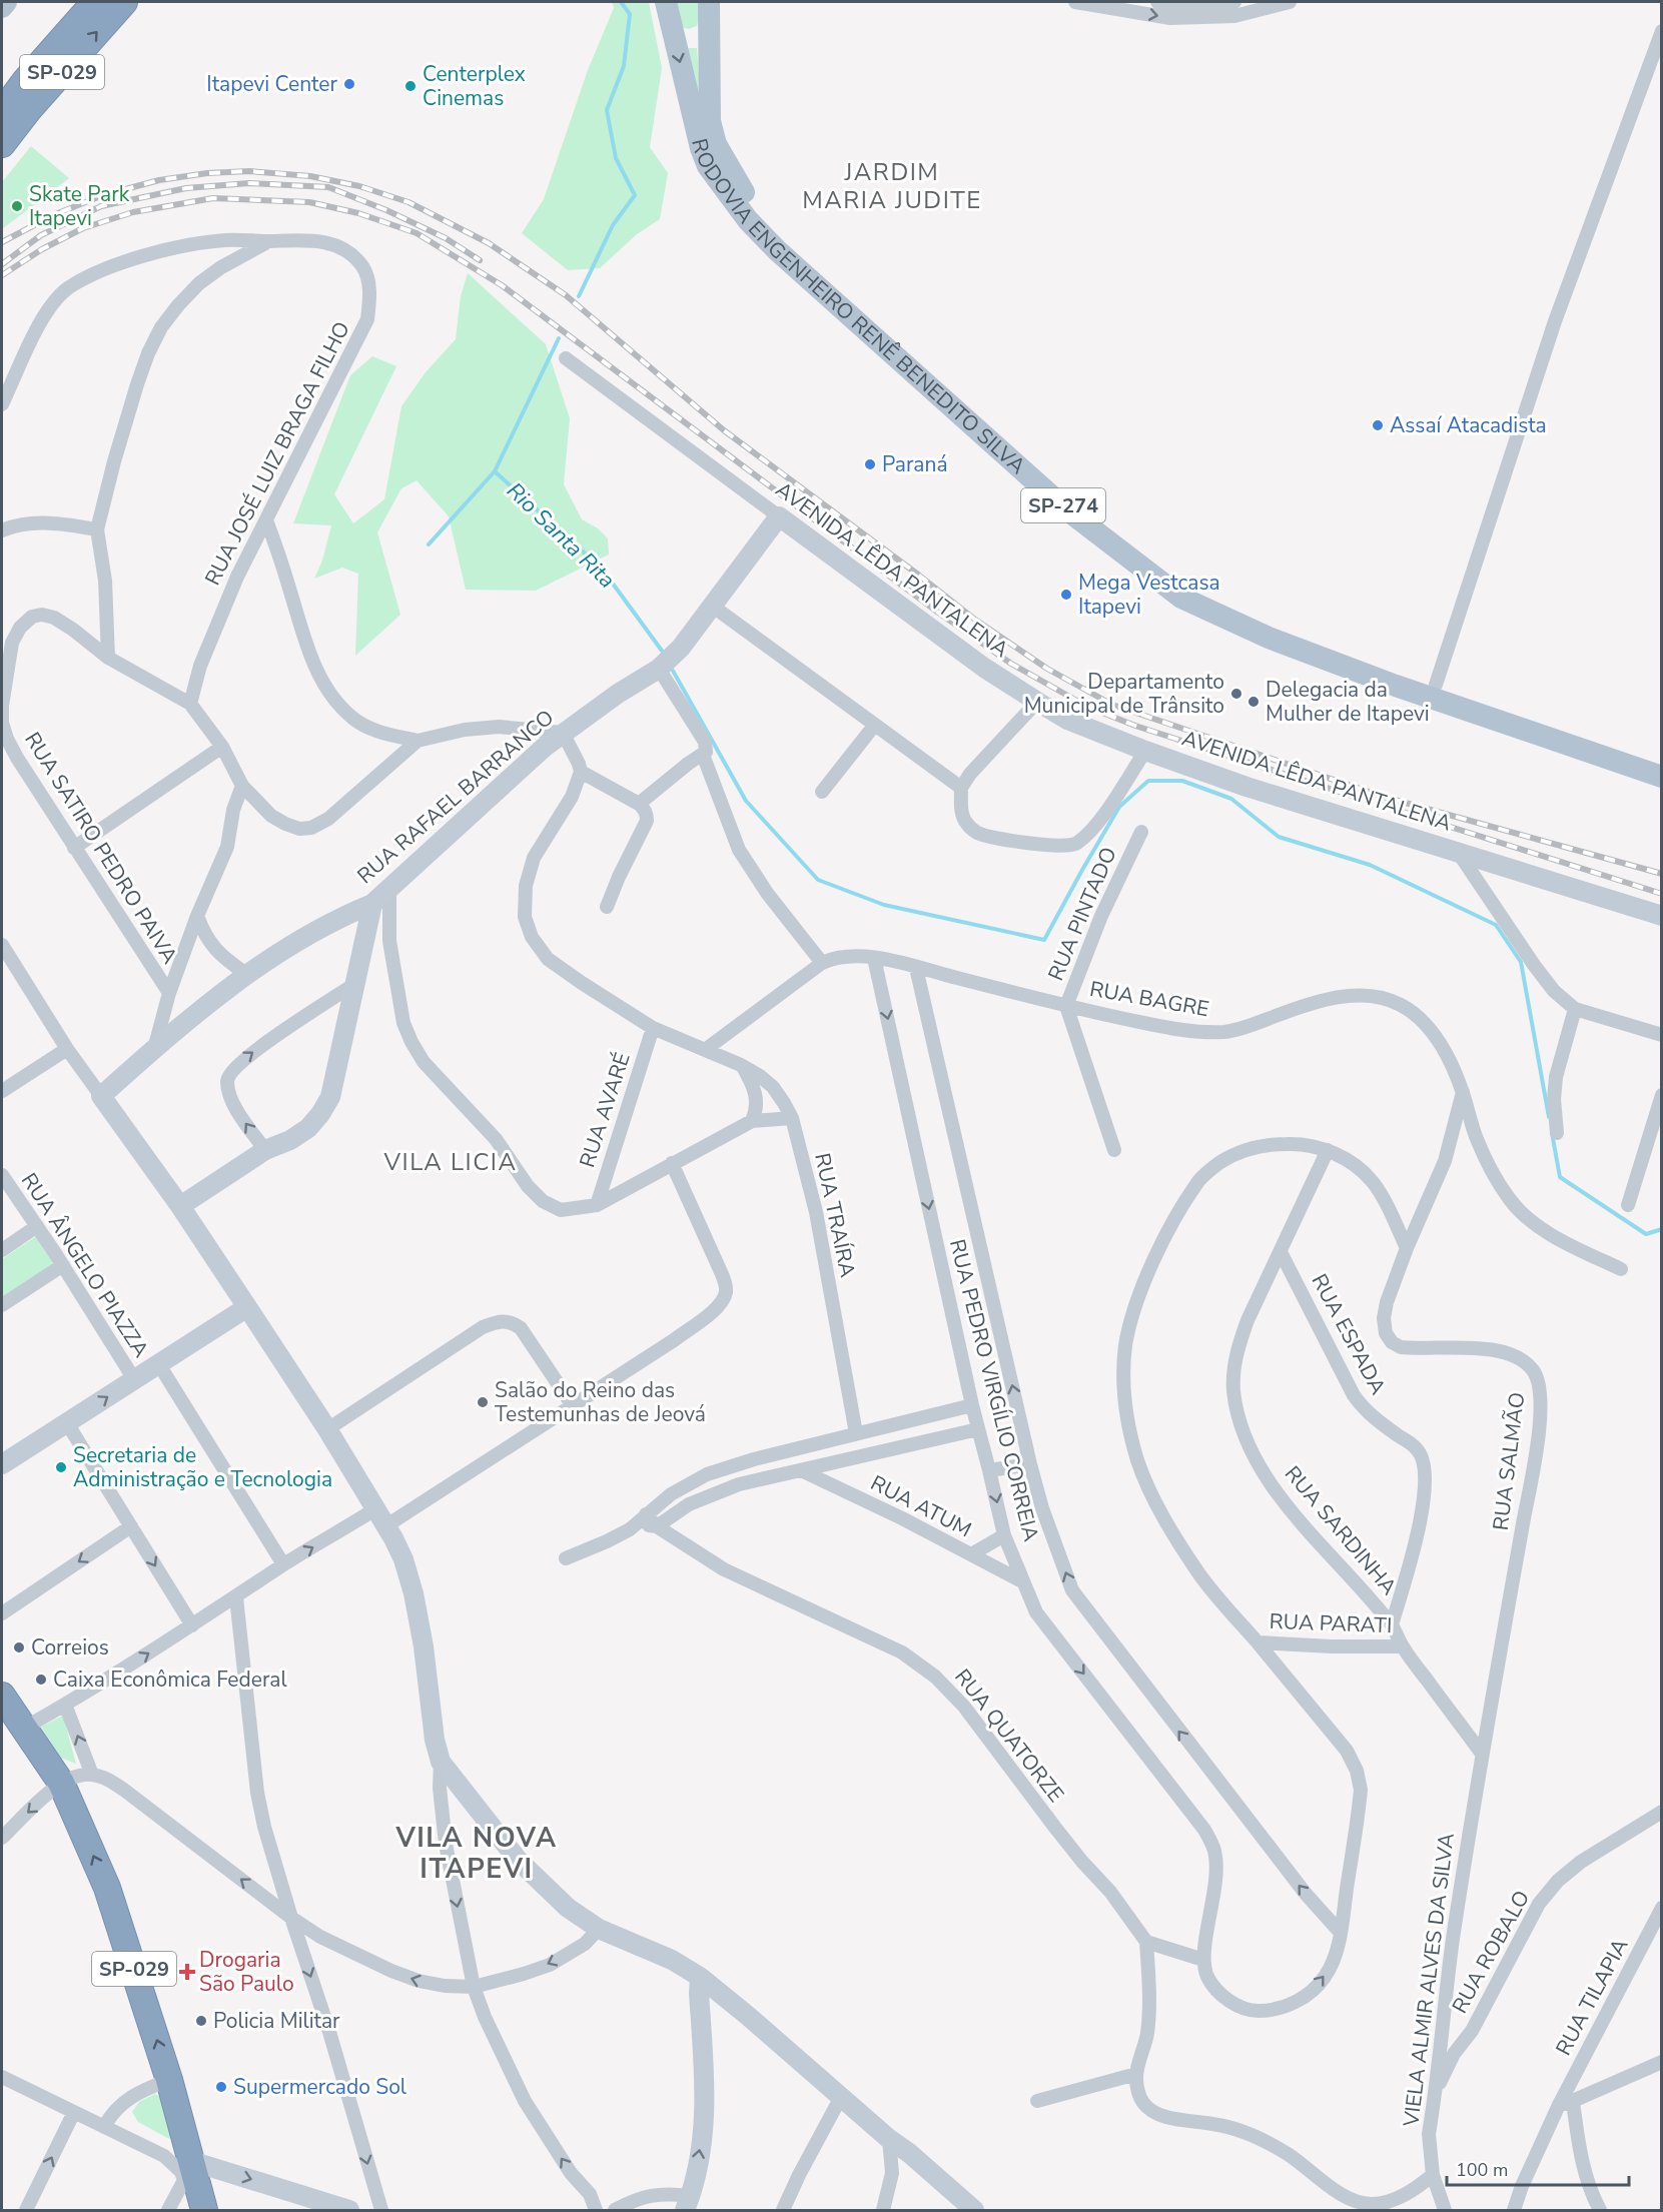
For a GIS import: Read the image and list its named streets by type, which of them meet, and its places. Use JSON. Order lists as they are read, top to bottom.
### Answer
{
  "streets": {
    "highway": ["SP-029"],
    "main road": ["RODOVIA ENGENHEIRO RENÊ BENEDITO SILVA", "SP-274"],
    "street": [
      "RUA JOSÉ LUIZ BRAGA FILHO",
      "AVENIDA LÊDA PANTALENA",
      "RUA RAFAEL BARRANCO",
      "RUA SATIRO PEDRO PAIVA",
      "RUA PINTADO",
      "RUA BAGRE",
      "RUA AVARÉ",
      "RUA TRAÍRA",
      "RUA ÂNGELO PIAZZA",
      "RUA ESPADA",
      "RUA PEDRO VIRGÍLIO CORREIA",
      "RUA SALMÃO",
      "RUA ATUM",
      "RUA SARDINHA",
      "RUA PARATI",
      "RUA QUATORZE",
      "RUA ROBALO",
      "VIELA ALMIR ALVES DA SILVA",
      "RUA TILAPIA"
    ]
  },
  "crossings": [
    ["AVENIDA LÊDA PANTALENA", "RUA RAFAEL BARRANCO"],
    ["RUA PINTADO", "RUA BAGRE"],
    ["RUA BAGRE", "RUA TRAÍRA"],
    ["RUA BAGRE", "RUA PEDRO VIRGÍLIO CORREIA"],
    ["RUA BAGRE", "RUA SALMÃO"],
    ["RUA AVARÉ", "RUA TRAÍRA"],
    ["RUA ESPADA", "RUA SARDINHA"],
    ["RUA PEDRO VIRGÍLIO CORREIA", "RUA ATUM"],
    ["RUA SALMÃO", "RUA SARDINHA"],
    ["RUA SALMÃO", "VIELA ALMIR ALVES DA SILVA"],
    ["RUA SARDINHA", "RUA PARATI"],
    ["RUA SARDINHA", "VIELA ALMIR ALVES DA SILVA"],
    ["RUA ROBALO", "VIELA ALMIR ALVES DA SILVA"]
  ],
  "districts": ["JARDIM MARIA JUDITE", "VILA LICIA", "VILA NOVA ITAPEVI"],
  "water": ["Rio Santa Rita"],
  "places": {
    "other": [
      "Itapevi Center",
      "Centerplex Cinemas",
      "Skate Park Itapevi",
      "Assaí Atacadista",
      "Paraná",
      "Mega Vestcasa Itapevi",
      "Departamento Municipal de Trânsito",
      "Delegacia da Mulher de Itapevi",
      "Salão do Reino das Testemunhas de Jeová",
      "Secretaria de Administração e Tecnologia",
      "Correios",
      "Caixa Econômica Federal",
      "Policia Militar",
      "Supermercado Sol"
    ],
    "health": ["Drogaria São Paulo"]
  },
  "scale_bar": "100 m"
}
